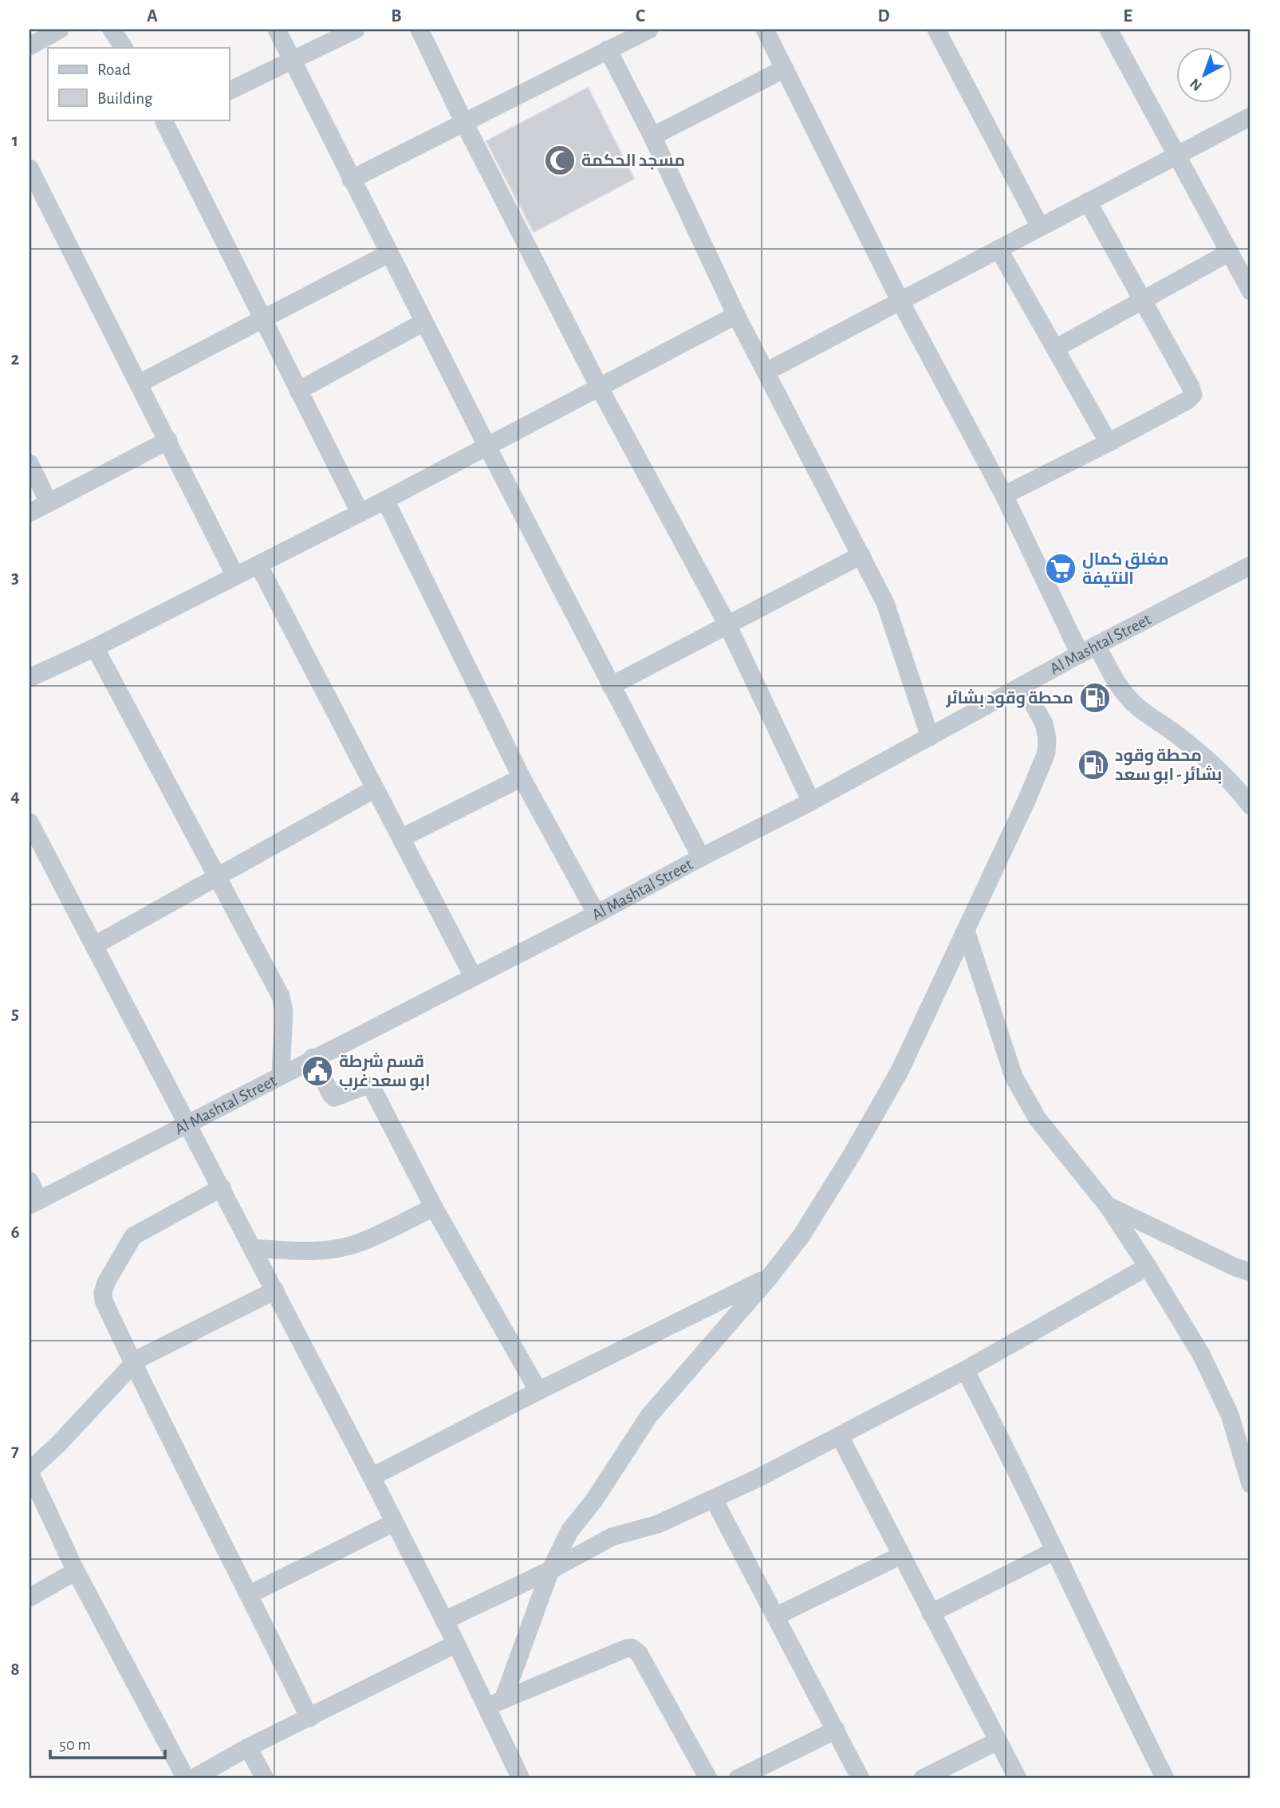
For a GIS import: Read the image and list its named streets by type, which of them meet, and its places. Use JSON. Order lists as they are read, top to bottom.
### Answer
{
  "streets": {
    "street": ["Al Mashtal Street"]
  },
  "places": {
    "mosque": ["مسجد الحكمة"],
    "supermarket": ["مغلق كمال النتيفة"],
    "fuel station": ["محطة وقود بشائر", "محطة وقود بشائر - ابو سعد"],
    "public building": ["قسم شرطة ابو سعد غرب"]
  },
  "legend": ["Road", "Building"],
  "scale_bar": "50 m",
  "north": "bottom left",
  "grid": {
    "columns": [
      "A",
      "B",
      "C",
      "D",
      "E"
    ],
    "rows": [
      "1",
      "2",
      "3",
      "4",
      "5",
      "6",
      "7",
      "8"
    ]
  }
}
